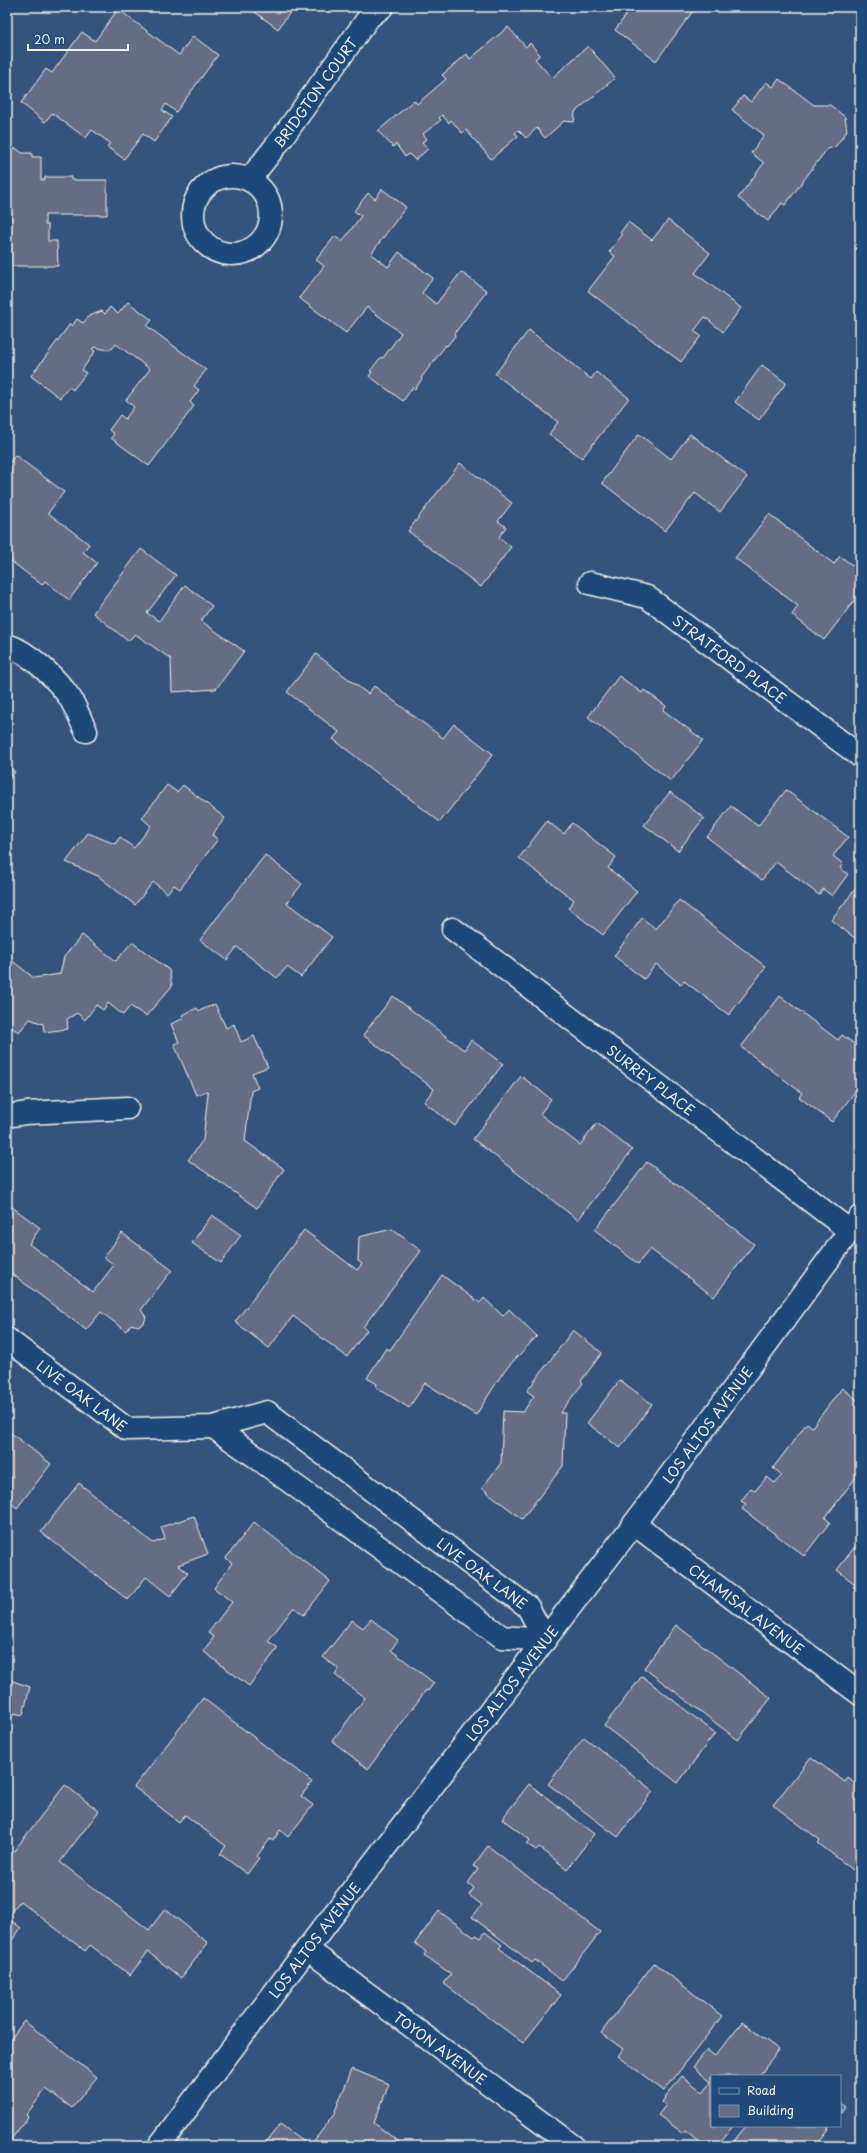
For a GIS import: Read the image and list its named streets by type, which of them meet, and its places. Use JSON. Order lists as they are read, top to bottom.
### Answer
{
  "streets": {
    "street": [
      "BRIDGTON COURT",
      "STRATFORD PLACE",
      "SURREY PLACE",
      "LIVE OAK LANE",
      "LOS ALTOS AVENUE",
      "CHAMISAL AVENUE",
      "TOYON AVENUE"
    ]
  },
  "crossings": [
    ["SURREY PLACE", "LOS ALTOS AVENUE"],
    ["LIVE OAK LANE", "LOS ALTOS AVENUE"],
    ["LOS ALTOS AVENUE", "CHAMISAL AVENUE"],
    ["LOS ALTOS AVENUE", "TOYON AVENUE"]
  ],
  "legend": ["Road", "Building"],
  "scale_bar": "20 m"
}
